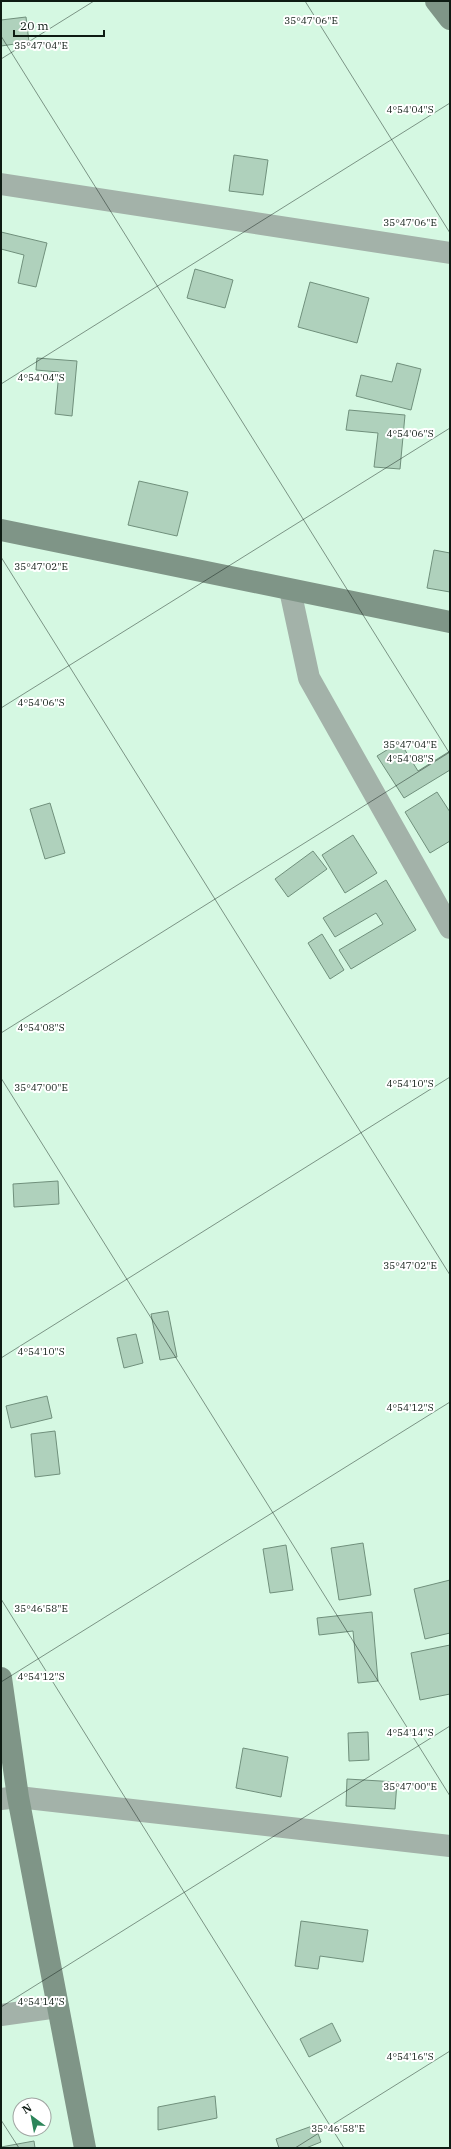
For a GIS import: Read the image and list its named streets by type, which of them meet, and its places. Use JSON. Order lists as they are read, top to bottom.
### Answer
{
  "scale_bar": "20 m",
  "north": "top left",
  "coordinates": [
    "35°47'06\"E",
    "35°47'04\"E",
    "4°54'04\"S",
    "4°54'06\"S",
    "35°47'02\"E",
    "4°54'08\"S",
    "4°54'10\"S",
    "35°47'00\"E",
    "4°54'12\"S",
    "35°46'58\"E",
    "4°54'14\"S",
    "4°54'16\"S"
  ]
}
